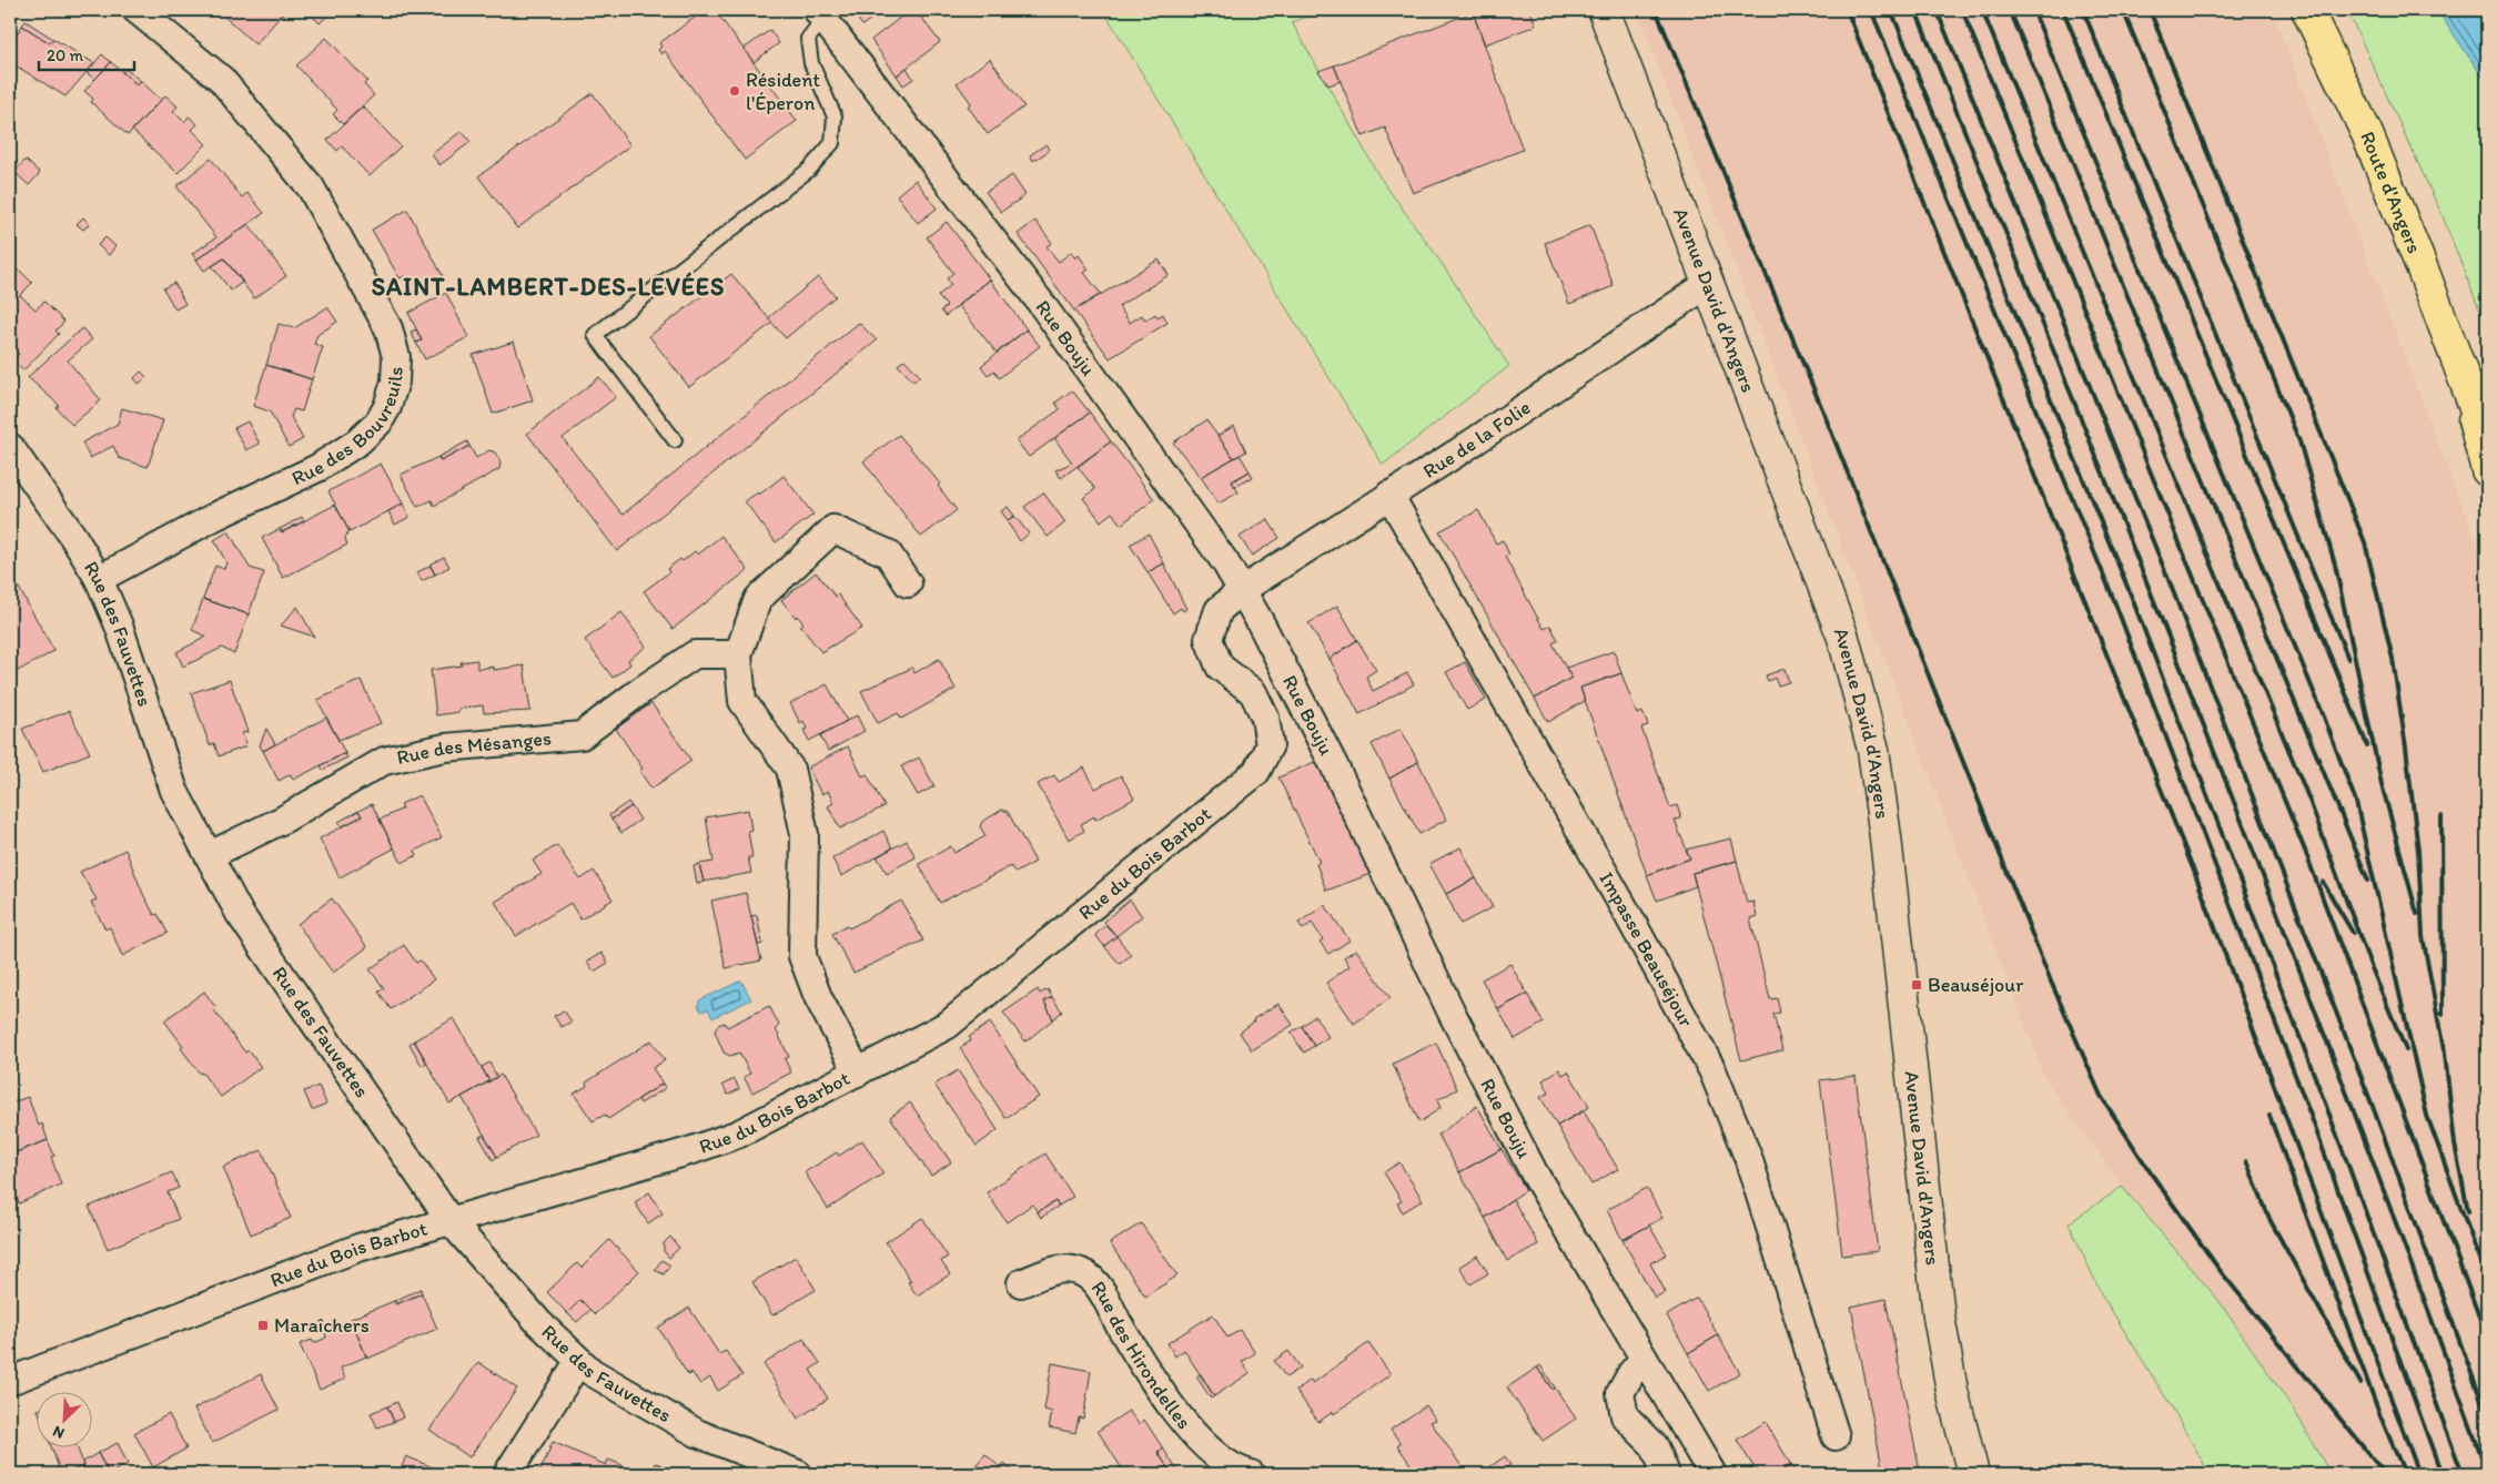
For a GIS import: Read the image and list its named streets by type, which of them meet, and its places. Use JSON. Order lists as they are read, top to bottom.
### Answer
{
  "streets": {
    "main road": ["Route d'Angers"],
    "street": [
      "Avenue David d'Angers",
      "Rue Bouju",
      "Rue des Bouvreuils",
      "Rue de la Folie",
      "Rue des Fauvettes",
      "Rue des Mésanges",
      "Rue du Bois Barbot",
      "Impasse Beauséjour",
      "Rue des Hirondelles"
    ]
  },
  "crossings": [
    ["Avenue David d'Angers", "Rue de la Folie"],
    ["Rue Bouju", "Rue de la Folie"],
    ["Rue Bouju", "Rue du Bois Barbot"],
    ["Rue des Bouvreuils", "Rue des Fauvettes"],
    ["Rue de la Folie", "Rue du Bois Barbot"],
    ["Rue de la Folie", "Impasse Beauséjour"],
    ["Rue des Fauvettes", "Rue des Mésanges"],
    ["Rue des Fauvettes", "Rue du Bois Barbot"]
  ],
  "districts": ["SAINT-LAMBERT-DES-LEVÉES"],
  "places": {
    "other": ["Résident l'Éperon"],
    "transit": ["Beauséjour", "Maraîchers"]
  },
  "scale_bar": "20 m",
  "north": "bottom left"
}
